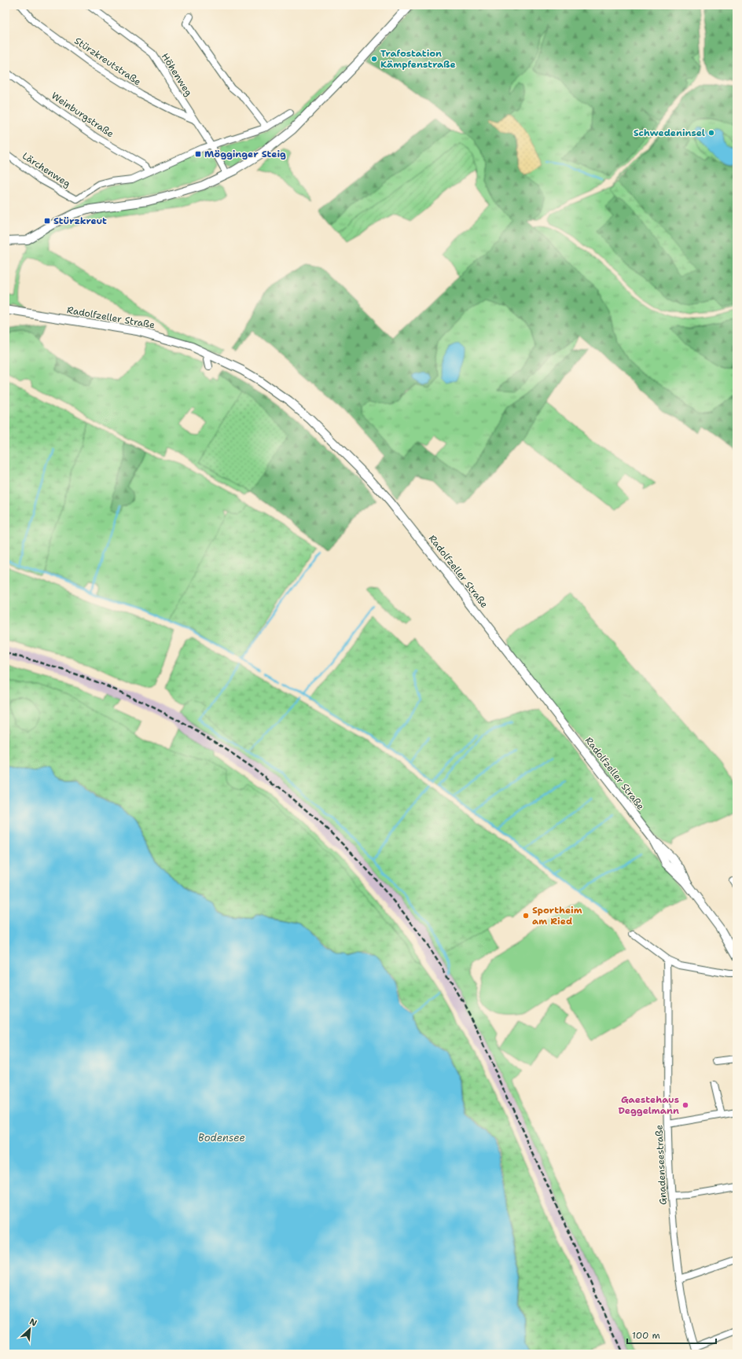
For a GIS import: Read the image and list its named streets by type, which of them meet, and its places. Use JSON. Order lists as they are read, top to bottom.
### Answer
{
  "streets": {
    "street": [
      "Stürzkreutstraße",
      "Höhenweg",
      "Weinburgstraße",
      "Lärchenweg",
      "Radolfzeller Straße",
      "Gnadenseestraße"
    ]
  },
  "crossings": [
    ["Stürzkreutstraße", "Höhenweg"],
    ["Weinburgstraße", "Lärchenweg"]
  ],
  "water": ["Bodensee"],
  "places": {
    "other": [
      "Trafostation Kämpfenstraße",
      "Schwedeninsel",
      "Sportheim am Ried",
      "Gaestehaus Deggelmann"
    ],
    "transit": ["Mögginger Steig", "Stürzkreut"]
  },
  "scale_bar": "100 m",
  "north": "top right"
}
